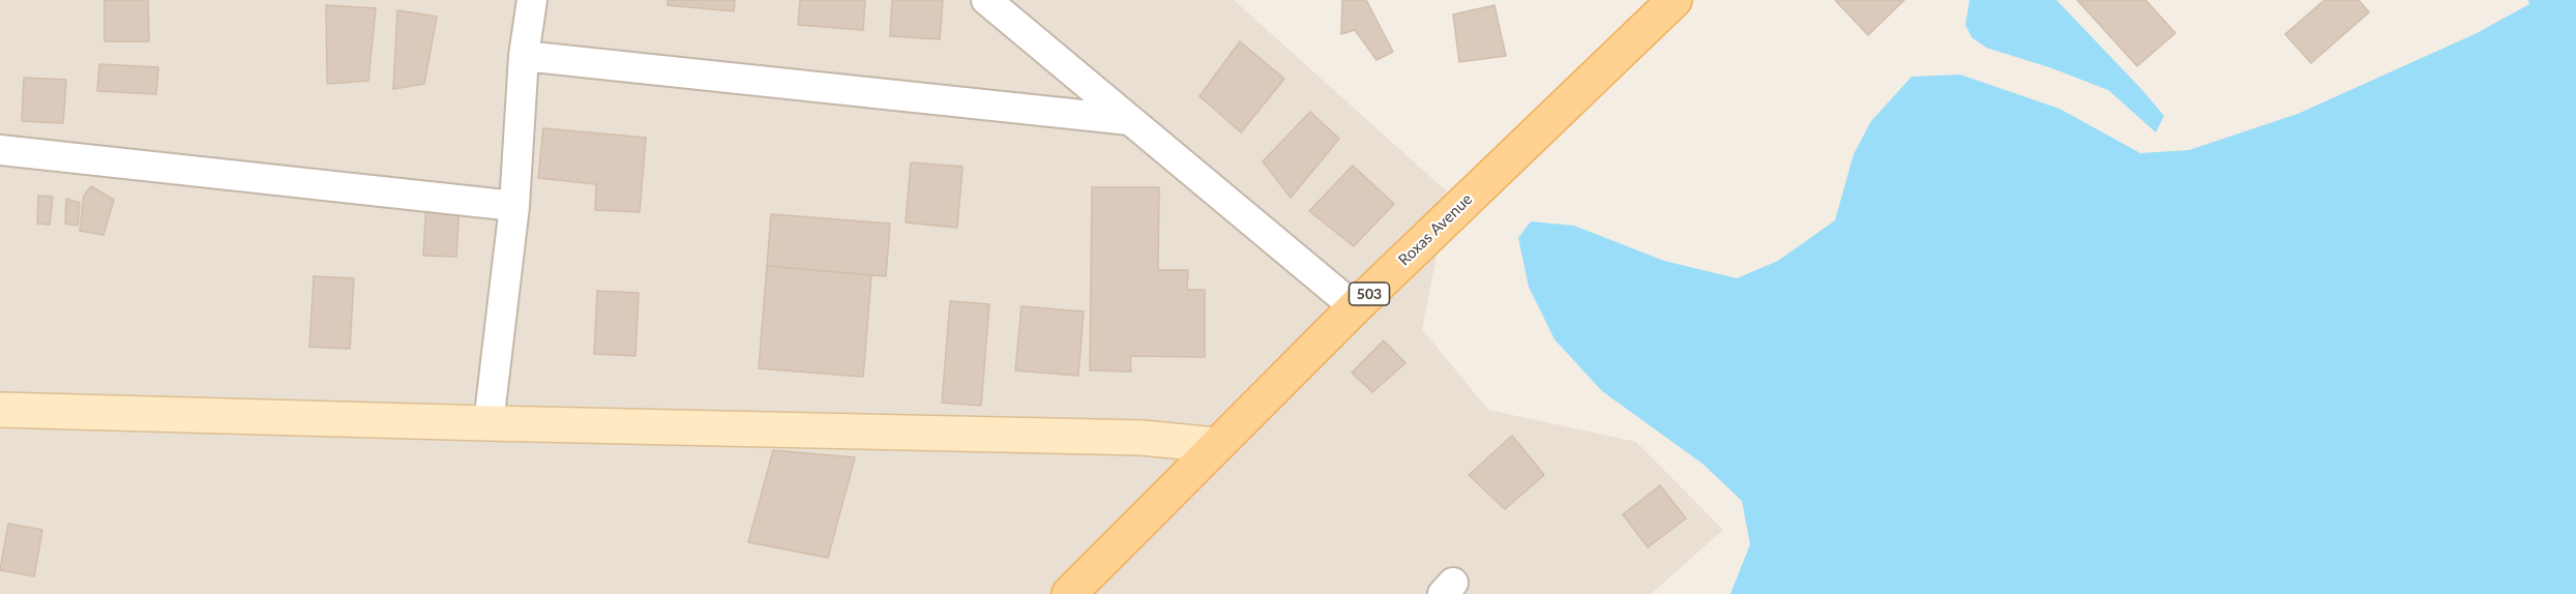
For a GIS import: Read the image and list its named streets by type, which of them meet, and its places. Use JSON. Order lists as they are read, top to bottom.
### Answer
{
  "streets": {
    "main road": ["Roxas Avenue", "503"]
  }
}
